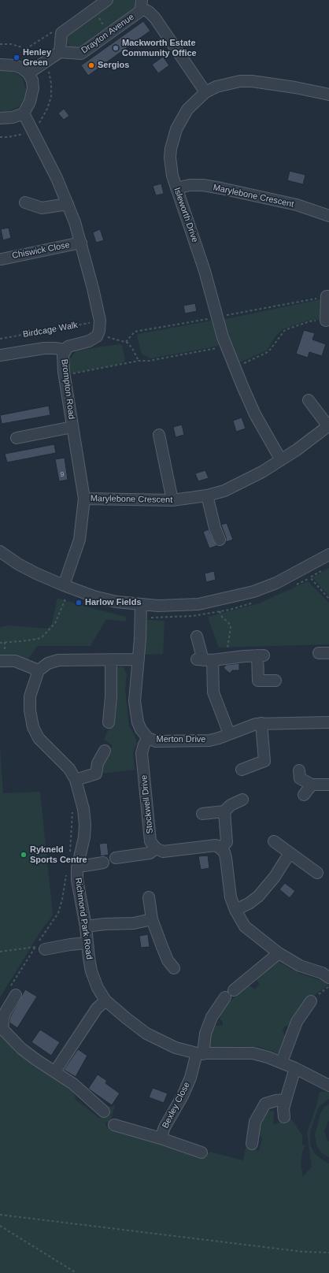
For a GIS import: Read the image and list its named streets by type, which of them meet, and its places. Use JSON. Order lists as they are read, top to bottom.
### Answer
{
  "streets": {
    "street": [
      "Drayton Avenue",
      "Marylebone Crescent",
      "Isleworth Drive",
      "Chiswick Close",
      "Birdcage Walk",
      "Brompton Road",
      "Merton Drive",
      "Stockwell Drive",
      "Richmond Park Road",
      "Bexley Close"
    ]
  },
  "crossings": [
    ["Drayton Avenue", "Isleworth Drive"],
    ["Marylebone Crescent", "Isleworth Drive"],
    ["Marylebone Crescent", "Brompton Road"],
    ["Birdcage Walk", "Brompton Road"],
    ["Merton Drive", "Stockwell Drive"],
    ["Richmond Park Road", "Bexley Close"]
  ],
  "places": [
    "Mackworth Estate Community Office",
    "Henley Green",
    "Sergios",
    "Harlow Fields",
    "Rykneld Sports Centre"
  ],
  "house_numbers": ["9"]
}
